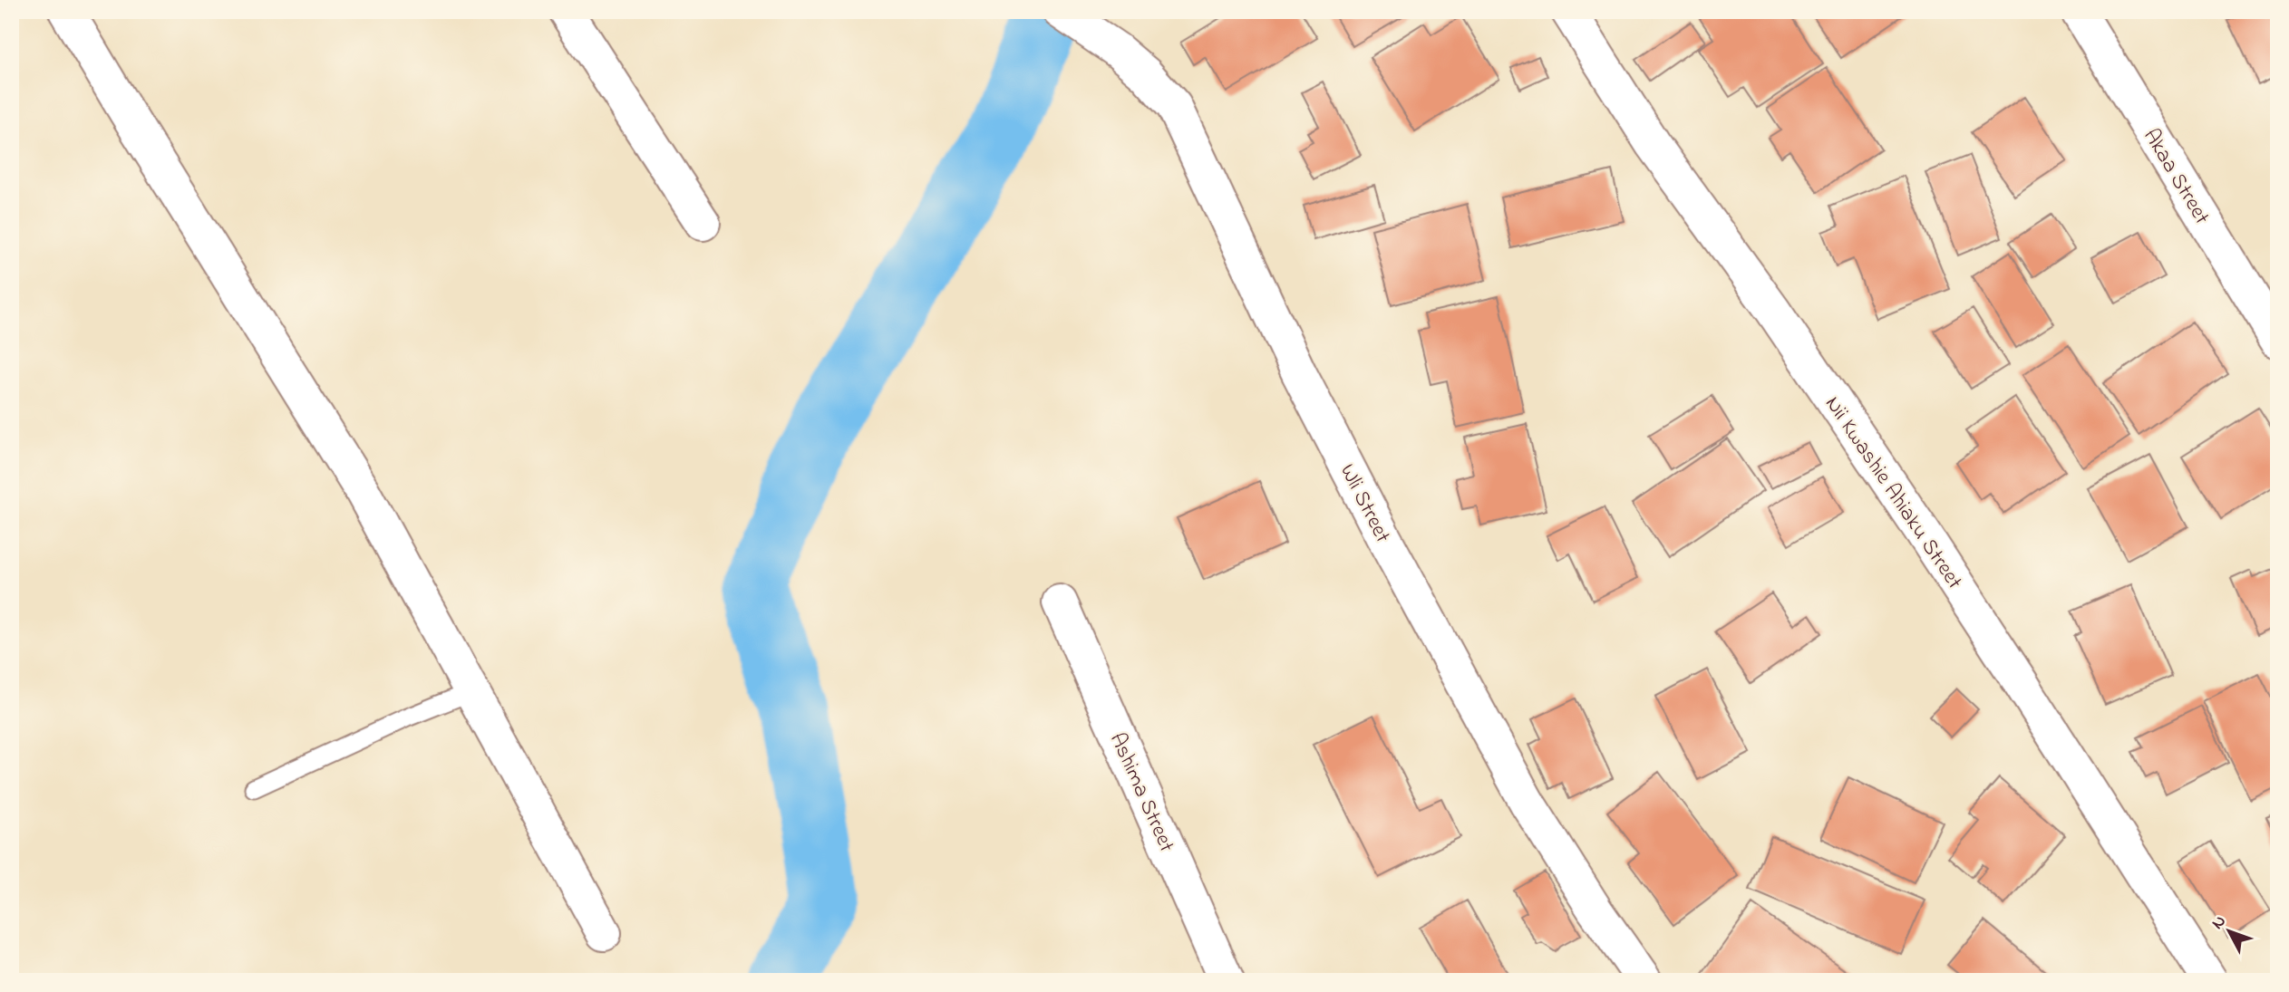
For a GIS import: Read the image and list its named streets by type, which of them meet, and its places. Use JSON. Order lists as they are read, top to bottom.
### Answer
{
  "streets": {
    "street": [
      "Akaa Street",
      "Nii Kwashie Ahiaku Street",
      "Wli Street",
      "Ashima Street"
    ]
  },
  "north": "top left"
}
